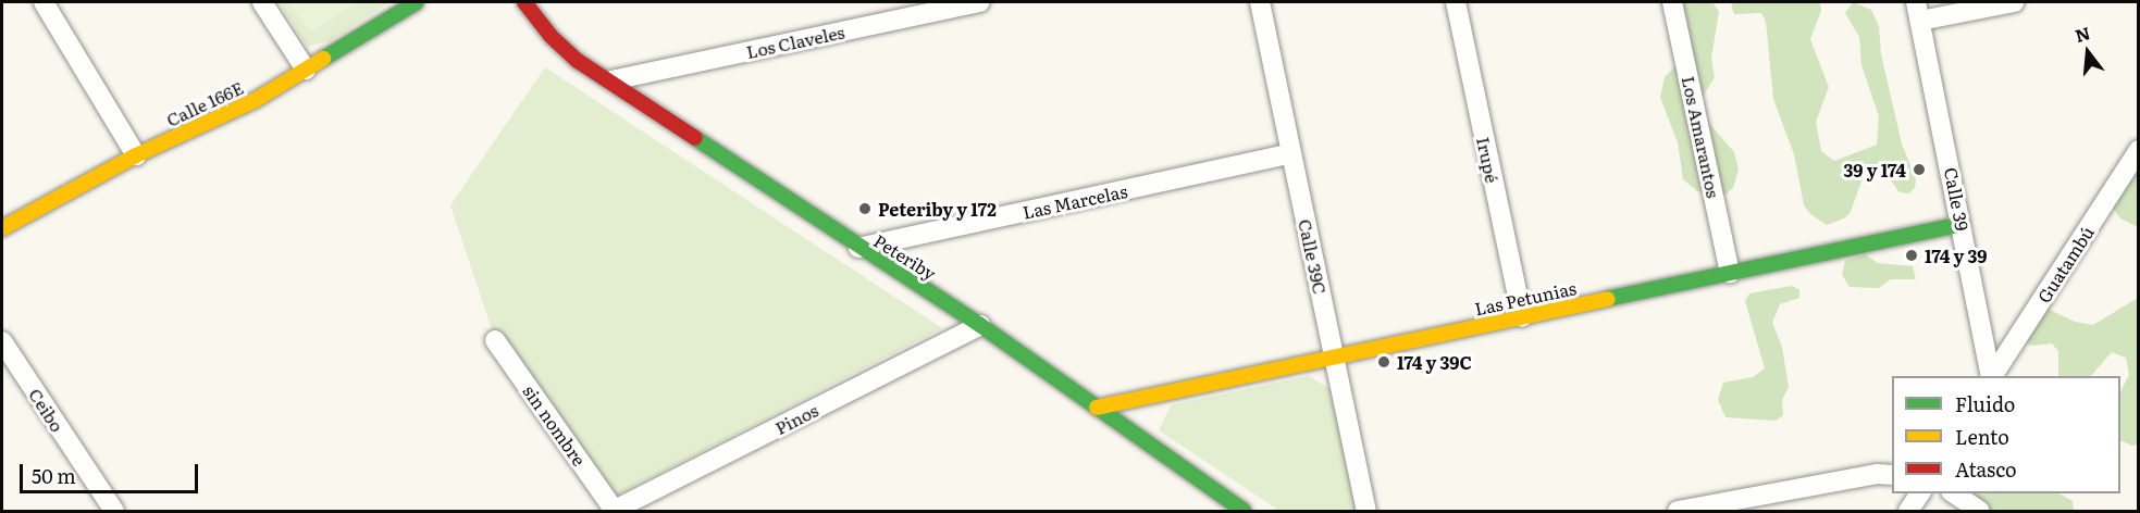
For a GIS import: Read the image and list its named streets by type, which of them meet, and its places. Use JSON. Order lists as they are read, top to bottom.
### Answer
{
  "streets": {
    "street": [
      "Los Claveles",
      "Calle 166E",
      "Los Amarantos",
      "Irupé",
      "Calle 39",
      "Las Marcelas",
      "Peteriby",
      "Calle 39C",
      "Guatambú",
      "Las Petunias",
      "Ceibo",
      "Pinos",
      "sin nombre"
    ]
  },
  "crossings": [
    ["Los Claveles", "Peteriby"],
    ["Los Amarantos", "Las Petunias"],
    ["Irupé", "Las Petunias"],
    ["Calle 39", "Las Petunias"],
    ["Las Marcelas", "Peteriby"],
    ["Las Marcelas", "Calle 39C"],
    ["Peteriby", "Las Petunias"],
    ["Peteriby", "Pinos"],
    ["Calle 39C", "Las Petunias"],
    ["Pinos", "sin nombre"]
  ],
  "places": [
    "39 y 174",
    "Peteriby y 172",
    "174 y 39",
    "174 y 39C"
  ],
  "legend": ["Fluido", "Lento", "Atasco"],
  "scale_bar": "50 m",
  "north": "top"
}
